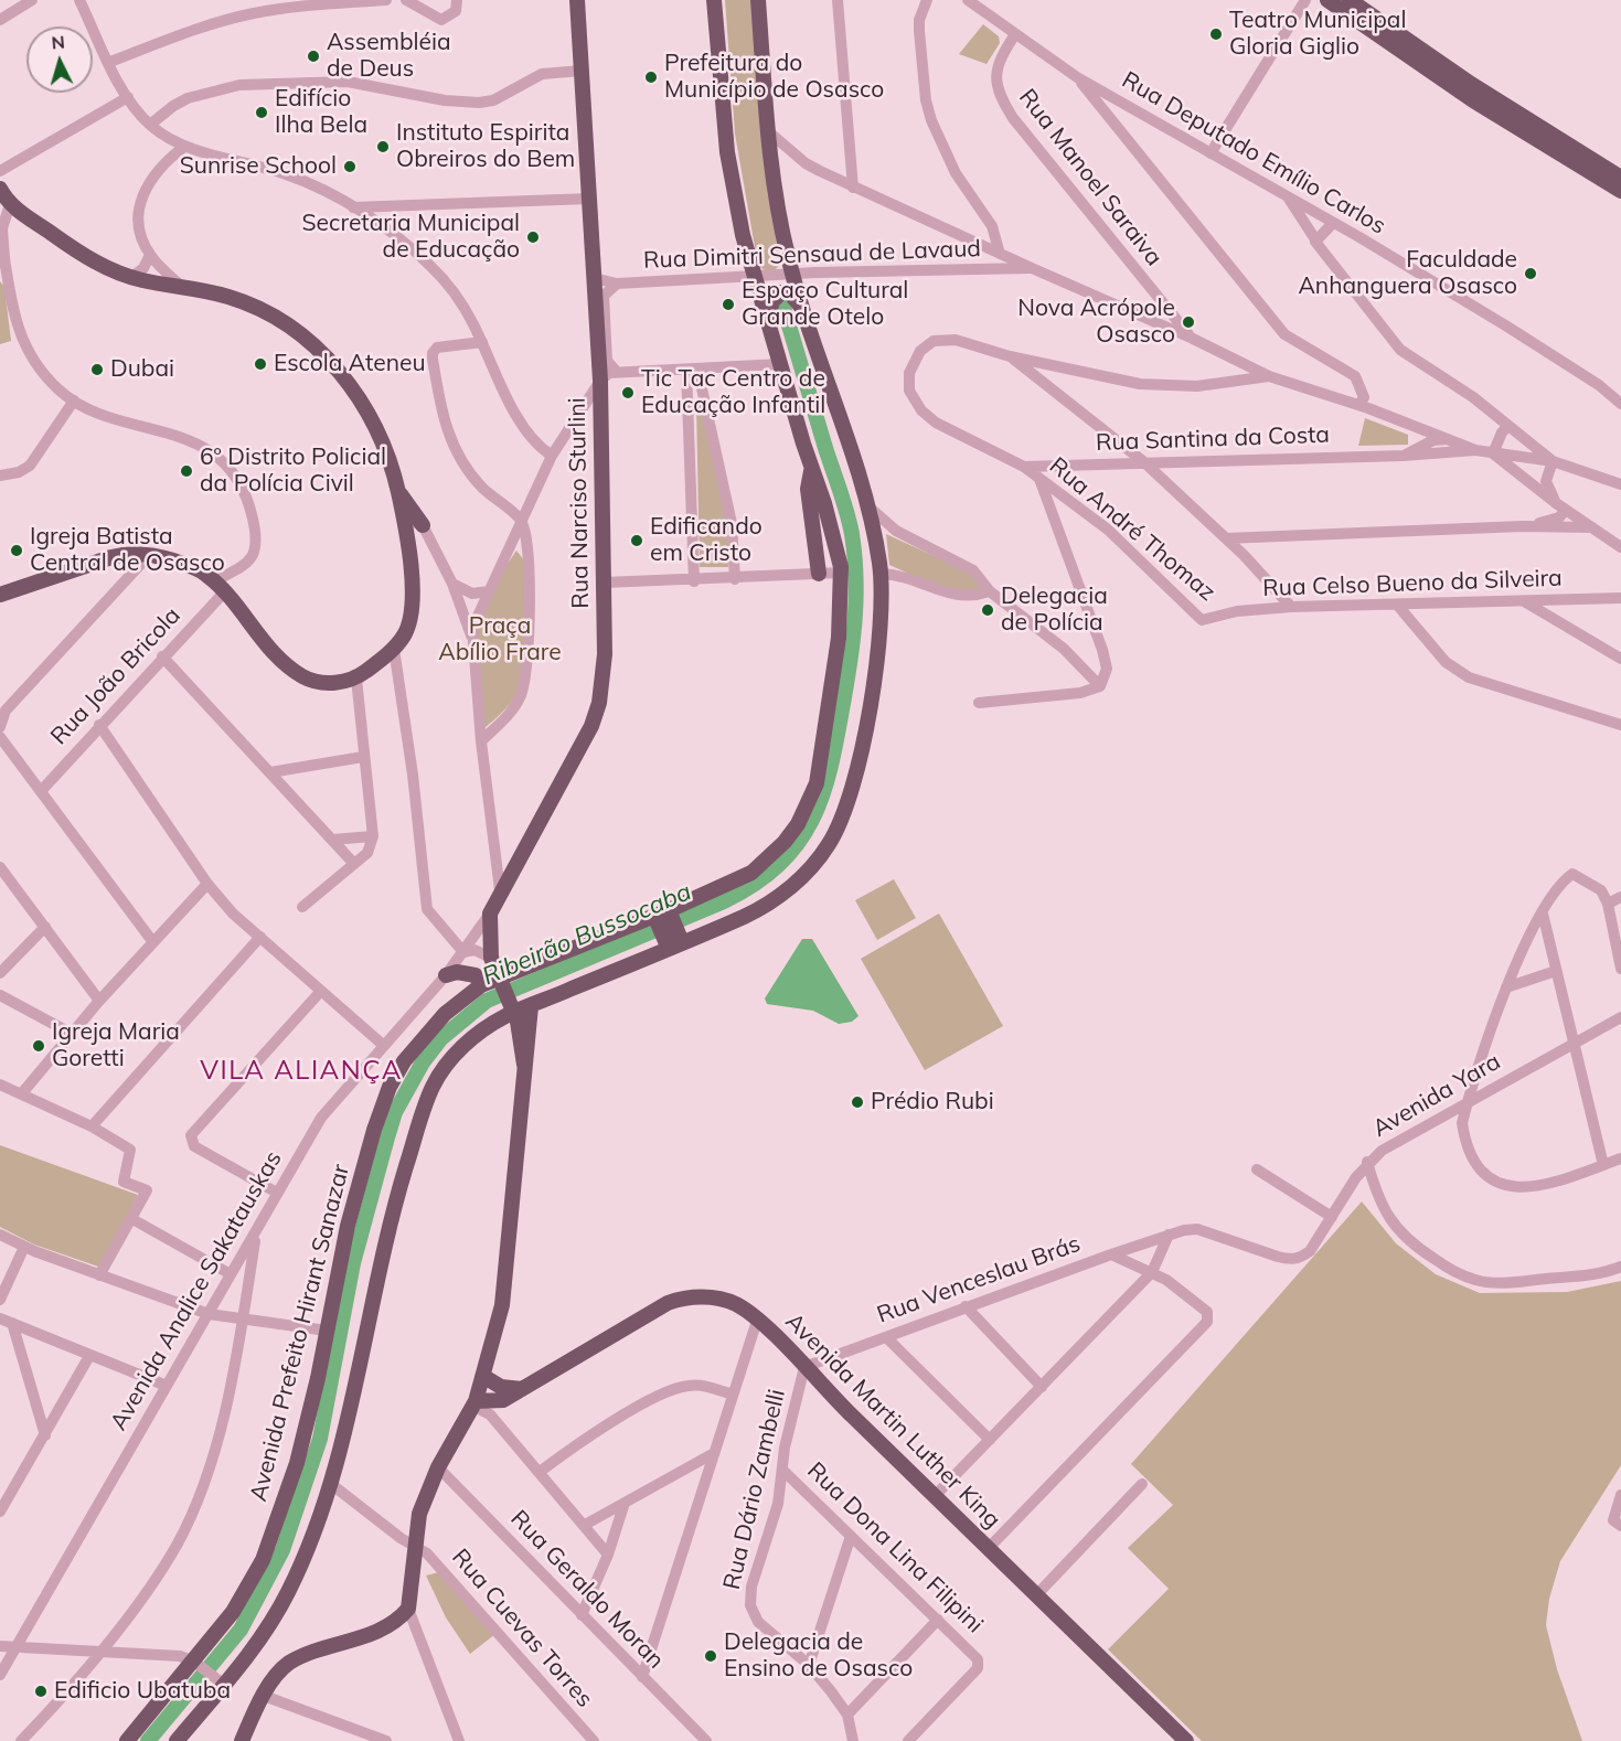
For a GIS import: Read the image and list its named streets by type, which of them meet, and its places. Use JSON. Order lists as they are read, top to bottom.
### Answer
{
  "streets": {
    "main road": ["Rua Narciso Sturlini", "Avenida Prefeito Hirant Sanazar", "Avenida Martin Luther King"],
    "street": [
      "Rua Deputado Emílio Carlos",
      "Rua Manoel Saraiva",
      "Rua Dimitri Sensaud de Lavaud",
      "Rua Santina da Costa",
      "Rua André Thomaz",
      "Rua Celso Bueno da Silveira",
      "Rua João Bricola",
      "Avenida Yara",
      "Rua Venceslau Brás",
      "Avenida Analice Sakatauskas",
      "Rua Dário Zambelli",
      "Rua Dona Lina Filipini",
      "Rua Geraldo Moran",
      "Rua Cuevas Torres"
    ]
  },
  "crossings": [
    ["Rua Deputado Emílio Carlos", "Rua Manoel Saraiva"],
    ["Rua Dimitri Sensaud de Lavaud", "Rua Narciso Sturlini"],
    ["Rua Santina da Costa", "Rua André Thomaz"],
    ["Rua Narciso Sturlini", "Avenida Analice Sakatauskas"],
    ["Rua Narciso Sturlini", "Avenida Prefeito Hirant Sanazar"],
    ["Rua André Thomaz", "Rua Celso Bueno da Silveira"],
    ["Avenida Yara", "Rua Venceslau Brás"],
    ["Rua Venceslau Brás", "Avenida Martin Luther King"],
    ["Rua Venceslau Brás", "Rua Dário Zambelli"],
    ["Avenida Martin Luther King", "Rua Dário Zambelli"],
    ["Rua Dário Zambelli", "Rua Dona Lina Filipini"]
  ],
  "districts": ["VILA ALIANÇA"],
  "water": ["Ribeirão Bussocaba"],
  "parks": ["Praça Abílio Frare"],
  "places": [
    "Teatro Municipal Gloria Giglio",
    "Assembléia de Deus",
    "Prefeitura do Município de Osasco",
    "Edifício Ilha Bela",
    "Instituto Espirita Obreiros do Bem",
    "Sunrise School",
    "Secretaria Municipal de Educação",
    "Faculdade Anhanguera Osasco",
    "Espaço Cultural Grande Otelo",
    "Nova Acrópole Osasco",
    "Escola Ateneu",
    "Dubai",
    "Tic Tac Centro de Educação Infantil",
    "6º Distrito Policial da Polícia Civil",
    "Edificando em Cristo",
    "Igreja Batista Central de Osasco",
    "Delegacia de Polícia",
    "Igreja Maria Goretti",
    "Prédio Rubi",
    "Delegacia de Ensino de Osasco",
    "Edificio Ubatuba"
  ],
  "north": "top"
}
